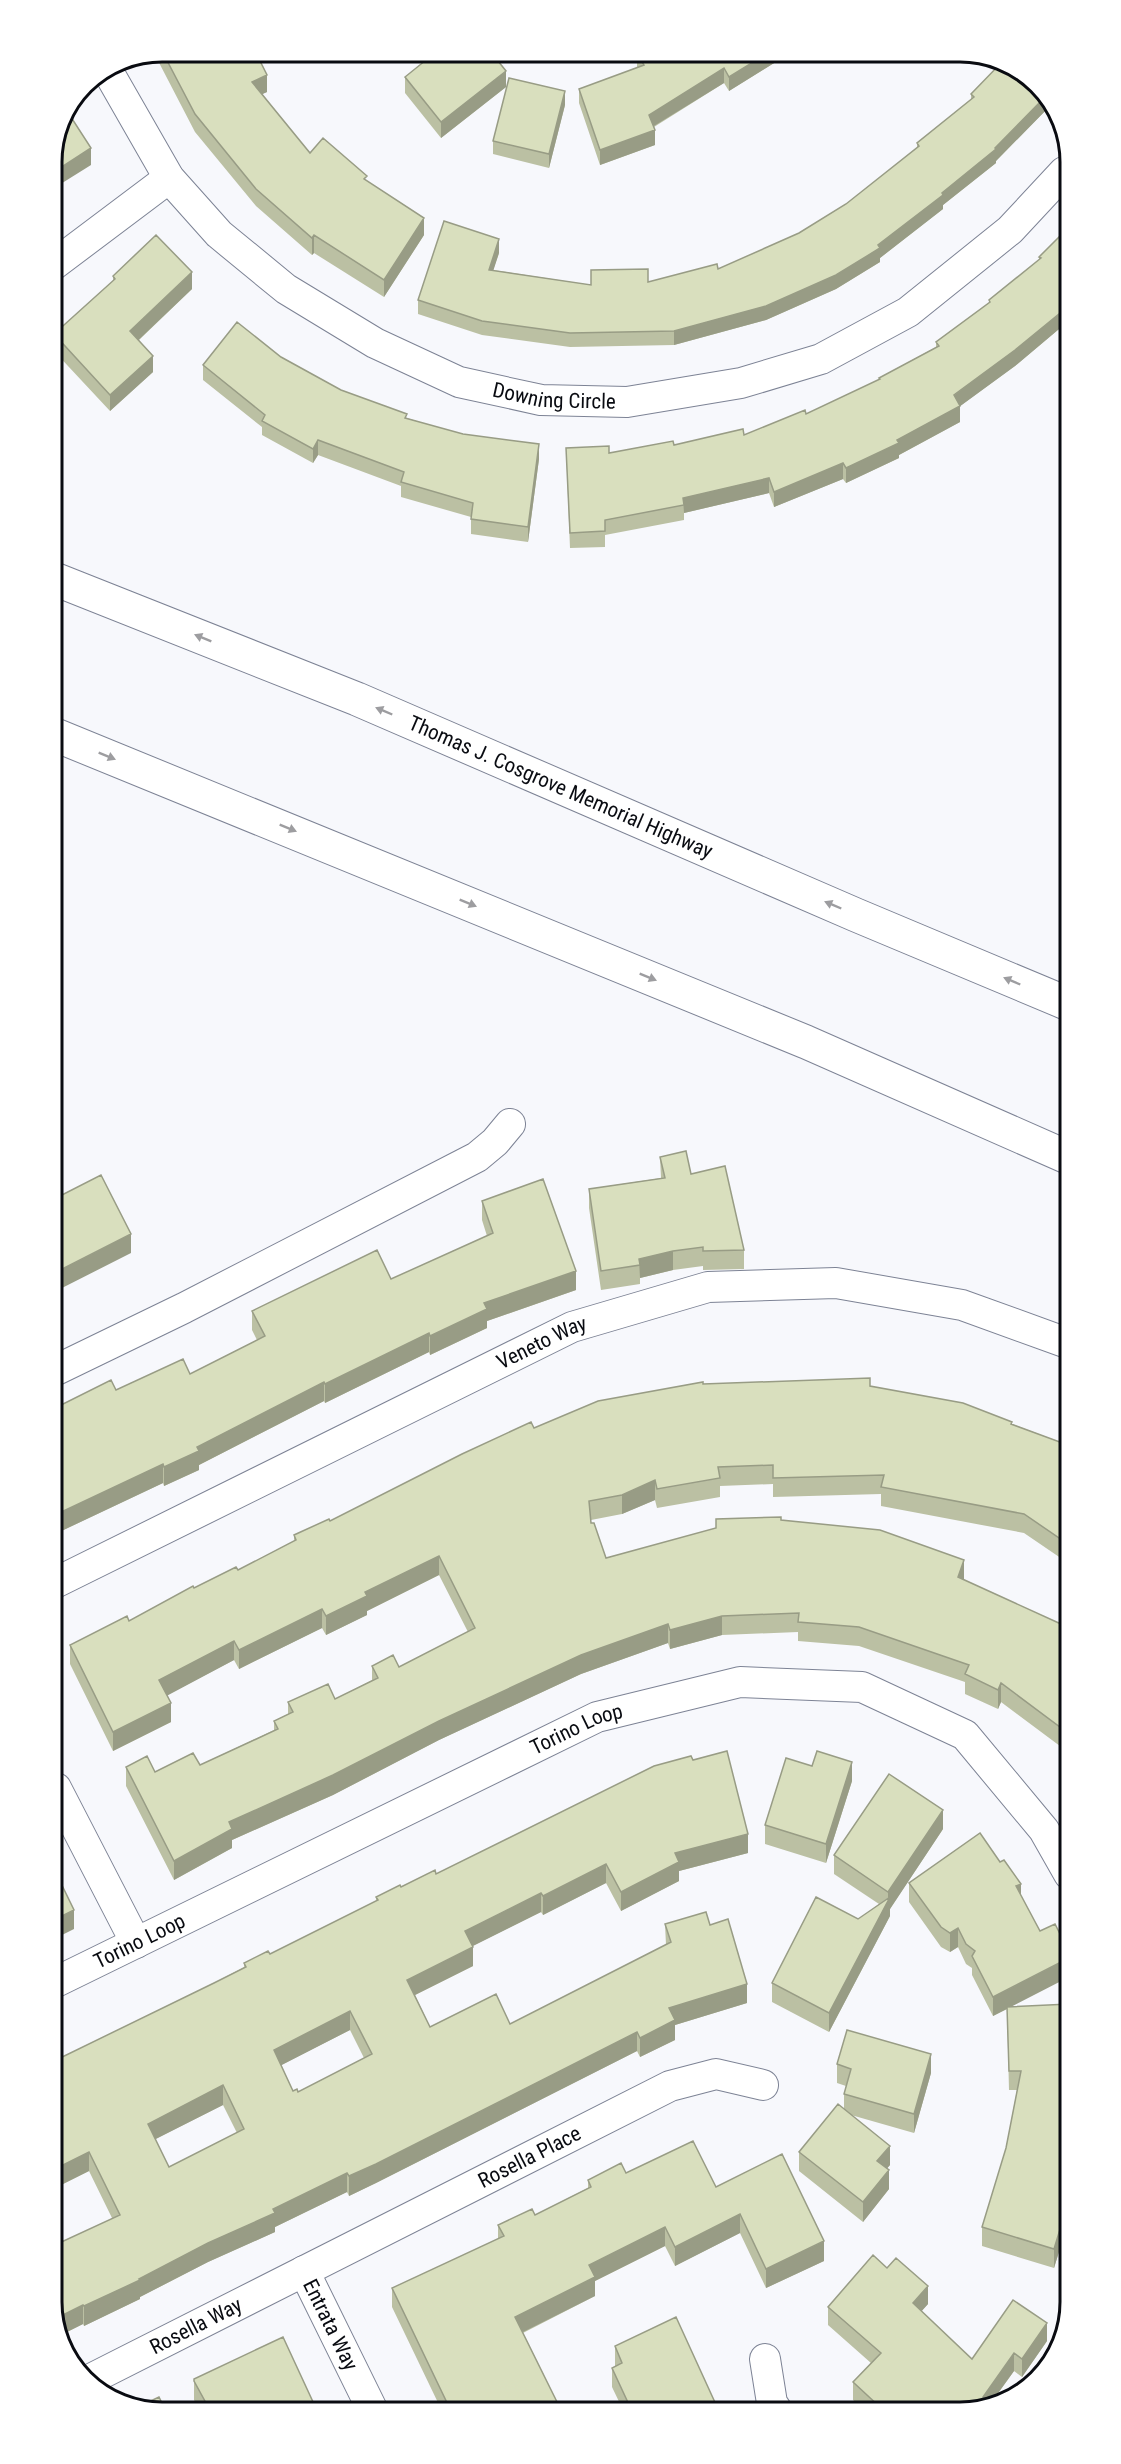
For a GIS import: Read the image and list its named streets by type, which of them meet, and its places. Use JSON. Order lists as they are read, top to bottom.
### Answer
{
  "streets": {
    "highway": ["Thomas J. Cosgrove Memorial Highway"],
    "street": [
      "Downing Circle",
      "Veneto Way",
      "Torino Loop",
      "Rosella Place",
      "Entrata Way",
      "Rosella Way"
    ]
  },
  "crossings": [
    ["Rosella Place", "Entrata Way"],
    ["Rosella Place", "Rosella Way"],
    ["Entrata Way", "Rosella Way"]
  ]
}
